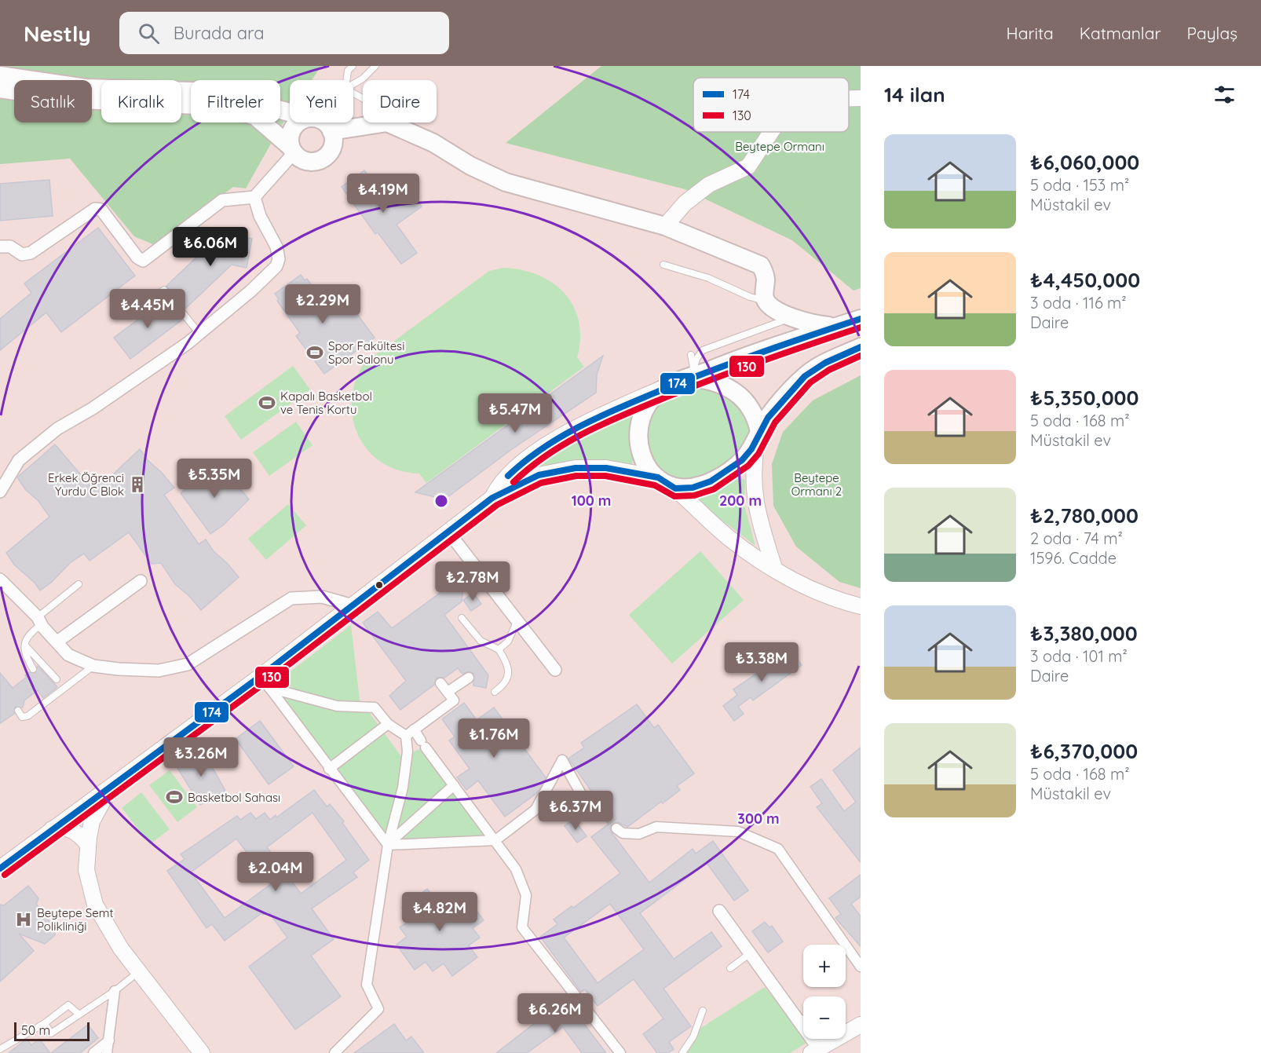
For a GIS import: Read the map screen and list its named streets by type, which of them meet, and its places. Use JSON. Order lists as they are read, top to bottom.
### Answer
{
  "parks": ["Beytepe Ormanı", "Beytepe Ormanı 2"],
  "places": {
    "sports": ["Spor Fakültesi Spor Salonu", "Kapalı Basketbol ve Tenis Kortu", "Basketbol Sahası"],
    "building": ["Erkek Öğrenci Yurdu C Blok"],
    "hospital": ["Beytepe Semt Polikliniği"]
  },
  "lines": ["transit line 174", "transit line 130"],
  "legend": ["174", "130"],
  "scale_bar": "50 m",
  "page": {
    "header": "Nestly",
    "search": "Burada ara",
    "nav": ["Harita", "Katmanlar", "Paylaş"],
    "heading": "14 ilan",
    "chip": [
      "Satılık",
      "Kiralık",
      "Filtreler",
      "Yeni",
      "Daire"
    ],
    "list": [
      {
        "name": "₺6,060,000",
        "note": "5 oda · 153 m² · Müstakil ev"
      },
      {
        "name": "₺4,450,000",
        "note": "3 oda · 116 m² · Daire"
      },
      {
        "name": "₺5,350,000",
        "note": "5 oda · 168 m² · Müstakil ev"
      },
      {
        "name": "₺2,780,000",
        "note": "2 oda · 74 m² · 1596. Cadde"
      },
      {
        "name": "₺3,380,000",
        "note": "3 oda · 101 m² · Daire"
      },
      {
        "name": "₺6,370,000",
        "note": "5 oda · 168 m² · Müstakil ev"
      }
    ],
    "price": [
      "₺4.19M",
      "₺6.06M",
      "₺2.29M",
      "₺4.45M",
      "₺5.47M",
      "₺5.35M",
      "₺2.78M",
      "₺3.38M",
      "₺1.76M",
      "₺3.26M",
      "₺6.37M",
      "₺2.04M",
      "₺4.82M",
      "₺6.26M"
    ],
    "map_buttons": ["+", "−"],
    "scale": "50 m"
  },
  "rings": ["100 m", "200 m", "300 m"]
}
